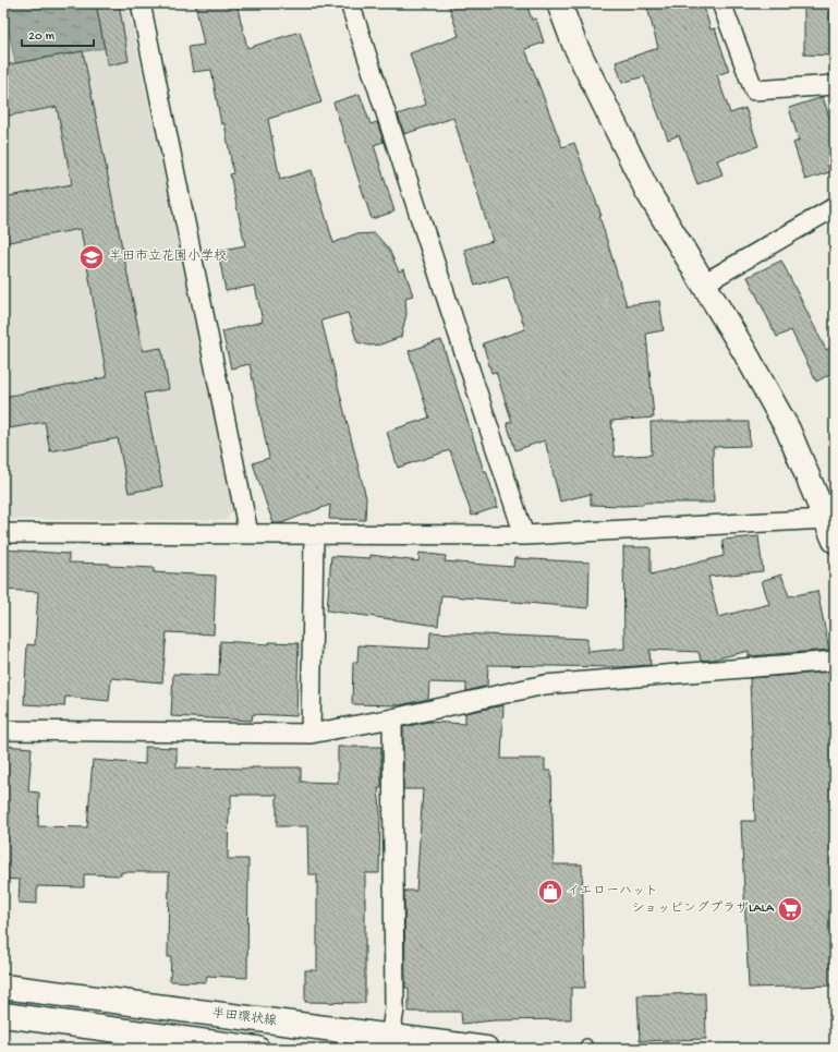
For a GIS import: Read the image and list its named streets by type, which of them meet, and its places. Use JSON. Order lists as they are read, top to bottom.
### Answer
{
  "streets": {
    "main road": ["半田環状線"]
  },
  "places": {
    "school or university": ["半田市立花園小学校"],
    "shop": ["イエローハット"],
    "supermarket": ["ショッピングプラザLALA"]
  },
  "scale_bar": "20 m"
}
